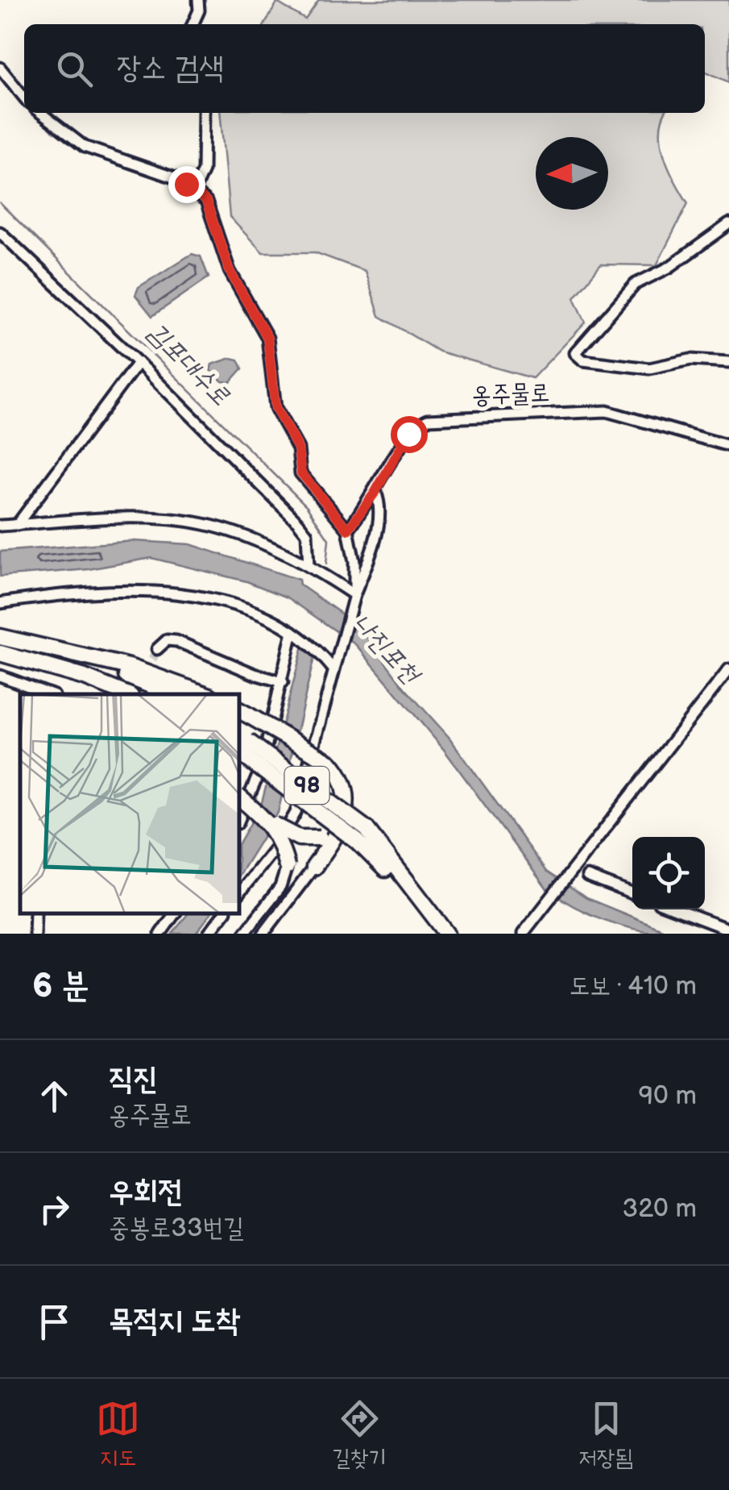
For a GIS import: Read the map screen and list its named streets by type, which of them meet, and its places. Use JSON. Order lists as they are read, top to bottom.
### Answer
{
  "streets": {
    "highway": ["98"],
    "street": ["옹주물로"]
  },
  "water": ["김포대수로", "나진포천"],
  "north": "left",
  "page": {
    "search": "장소 검색",
    "heading": ["6 분", "도보 · 410 m"],
    "list": [
      ["직진", "옹주물로", "90 m"],
      ["우회전", "중봉로33번길", "320 m"],
      "목적지 도착"
    ],
    "nav": ["지도", "길찾기", "저장됨"]
  }
}
